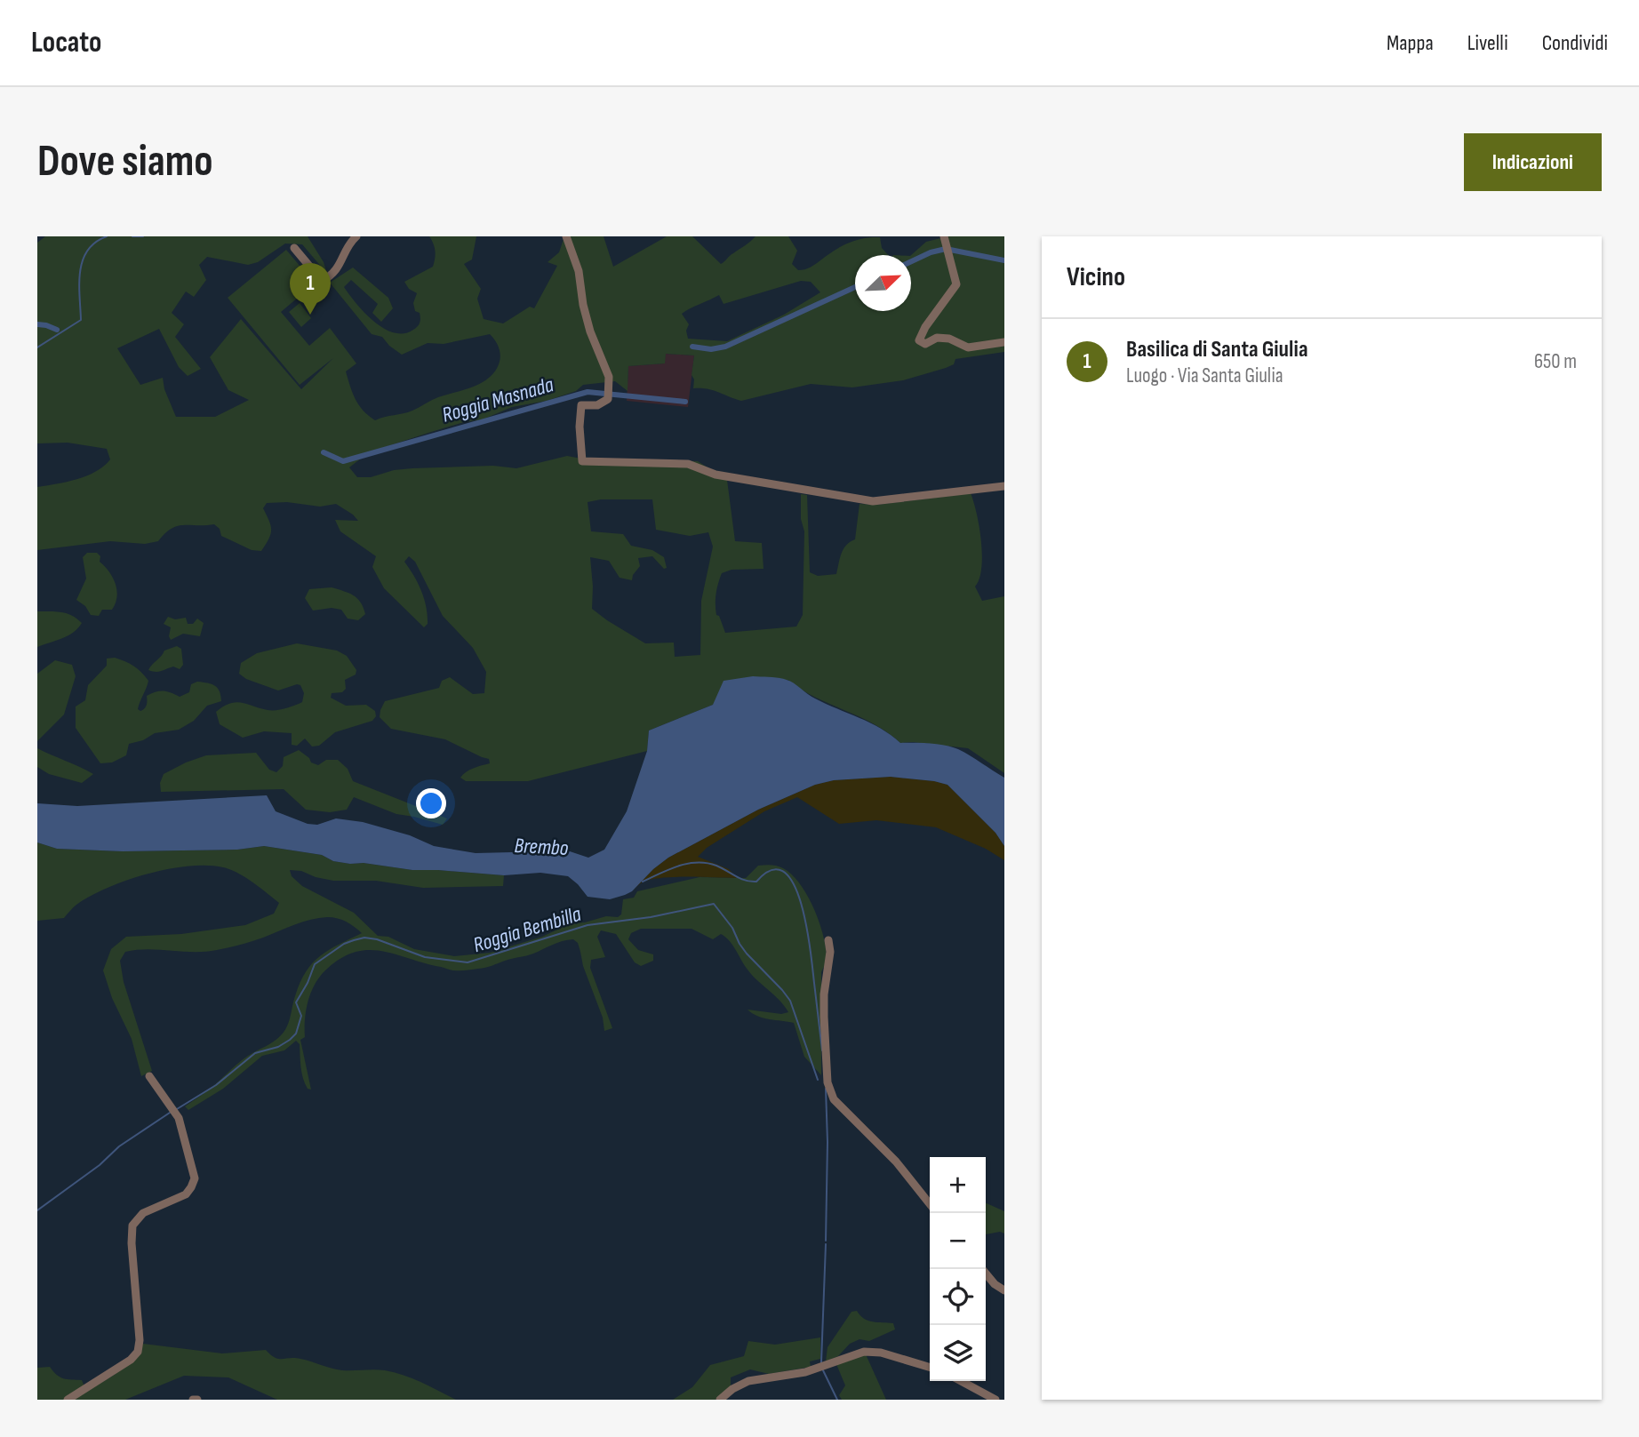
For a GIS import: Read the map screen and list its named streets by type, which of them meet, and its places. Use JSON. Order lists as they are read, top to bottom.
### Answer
{
  "water": ["Roggia Masnada", "Brembo", "Roggia Bembilla"],
  "north": "top right",
  "page": {
    "header": "Locato",
    "nav": ["Mappa", "Livelli", "Condividi"],
    "buttons": "Indicazioni",
    "title": "Dove siamo",
    "heading": "Vicino",
    "pins": "1",
    "list": [
      {
        "mark": "1",
        "name": "Basilica di Santa Giulia",
        "note": "Luogo · Via Santa Giulia",
        "value": "650 m"
      }
    ],
    "map_buttons": ["+", "−"]
  }
}
